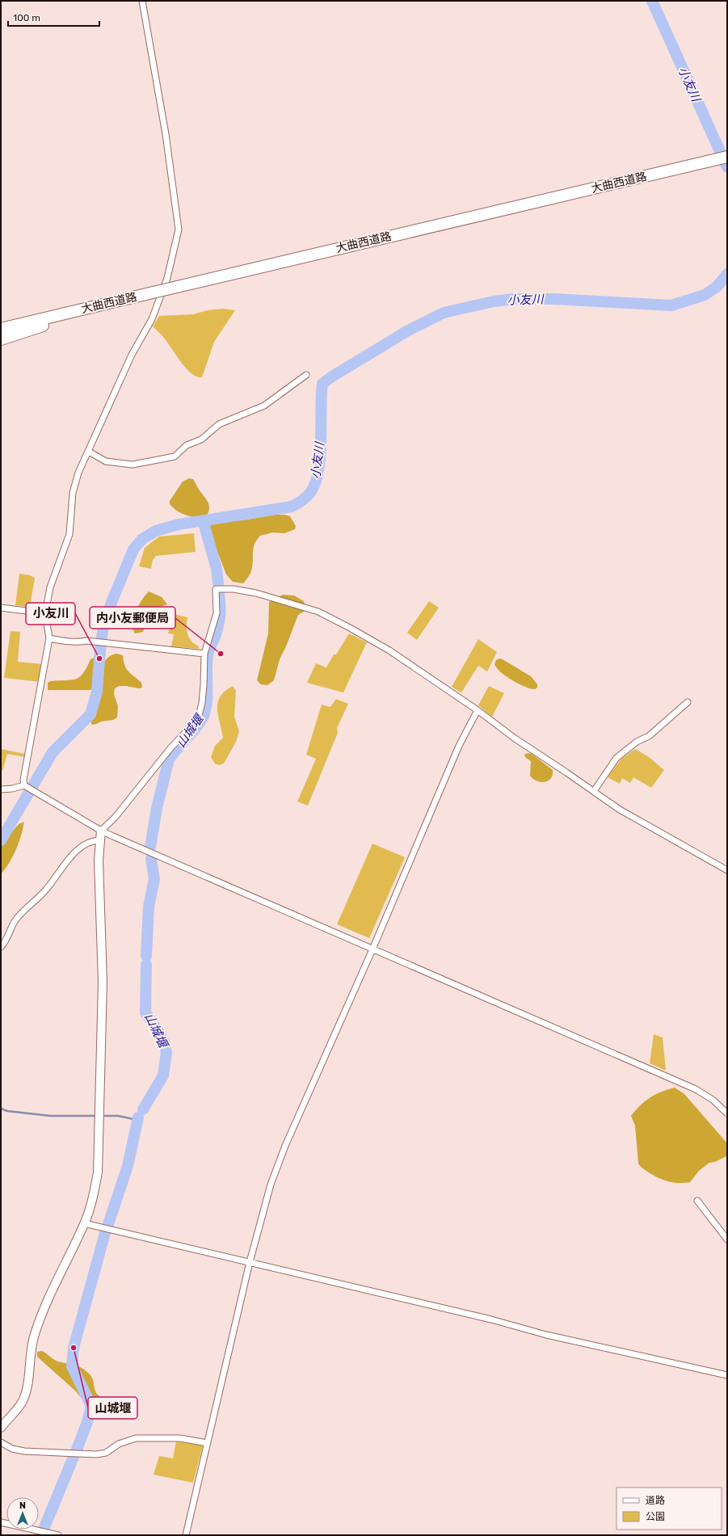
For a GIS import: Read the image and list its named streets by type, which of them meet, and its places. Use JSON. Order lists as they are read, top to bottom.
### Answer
{
  "streets": {
    "highway": ["大曲西道路"]
  },
  "water": ["小友川", "山城堰"],
  "places": ["内小友郵便局", "小友川", "山城堰"],
  "legend": ["道路", "公園"],
  "scale_bar": "100 m",
  "north": "top"
}
